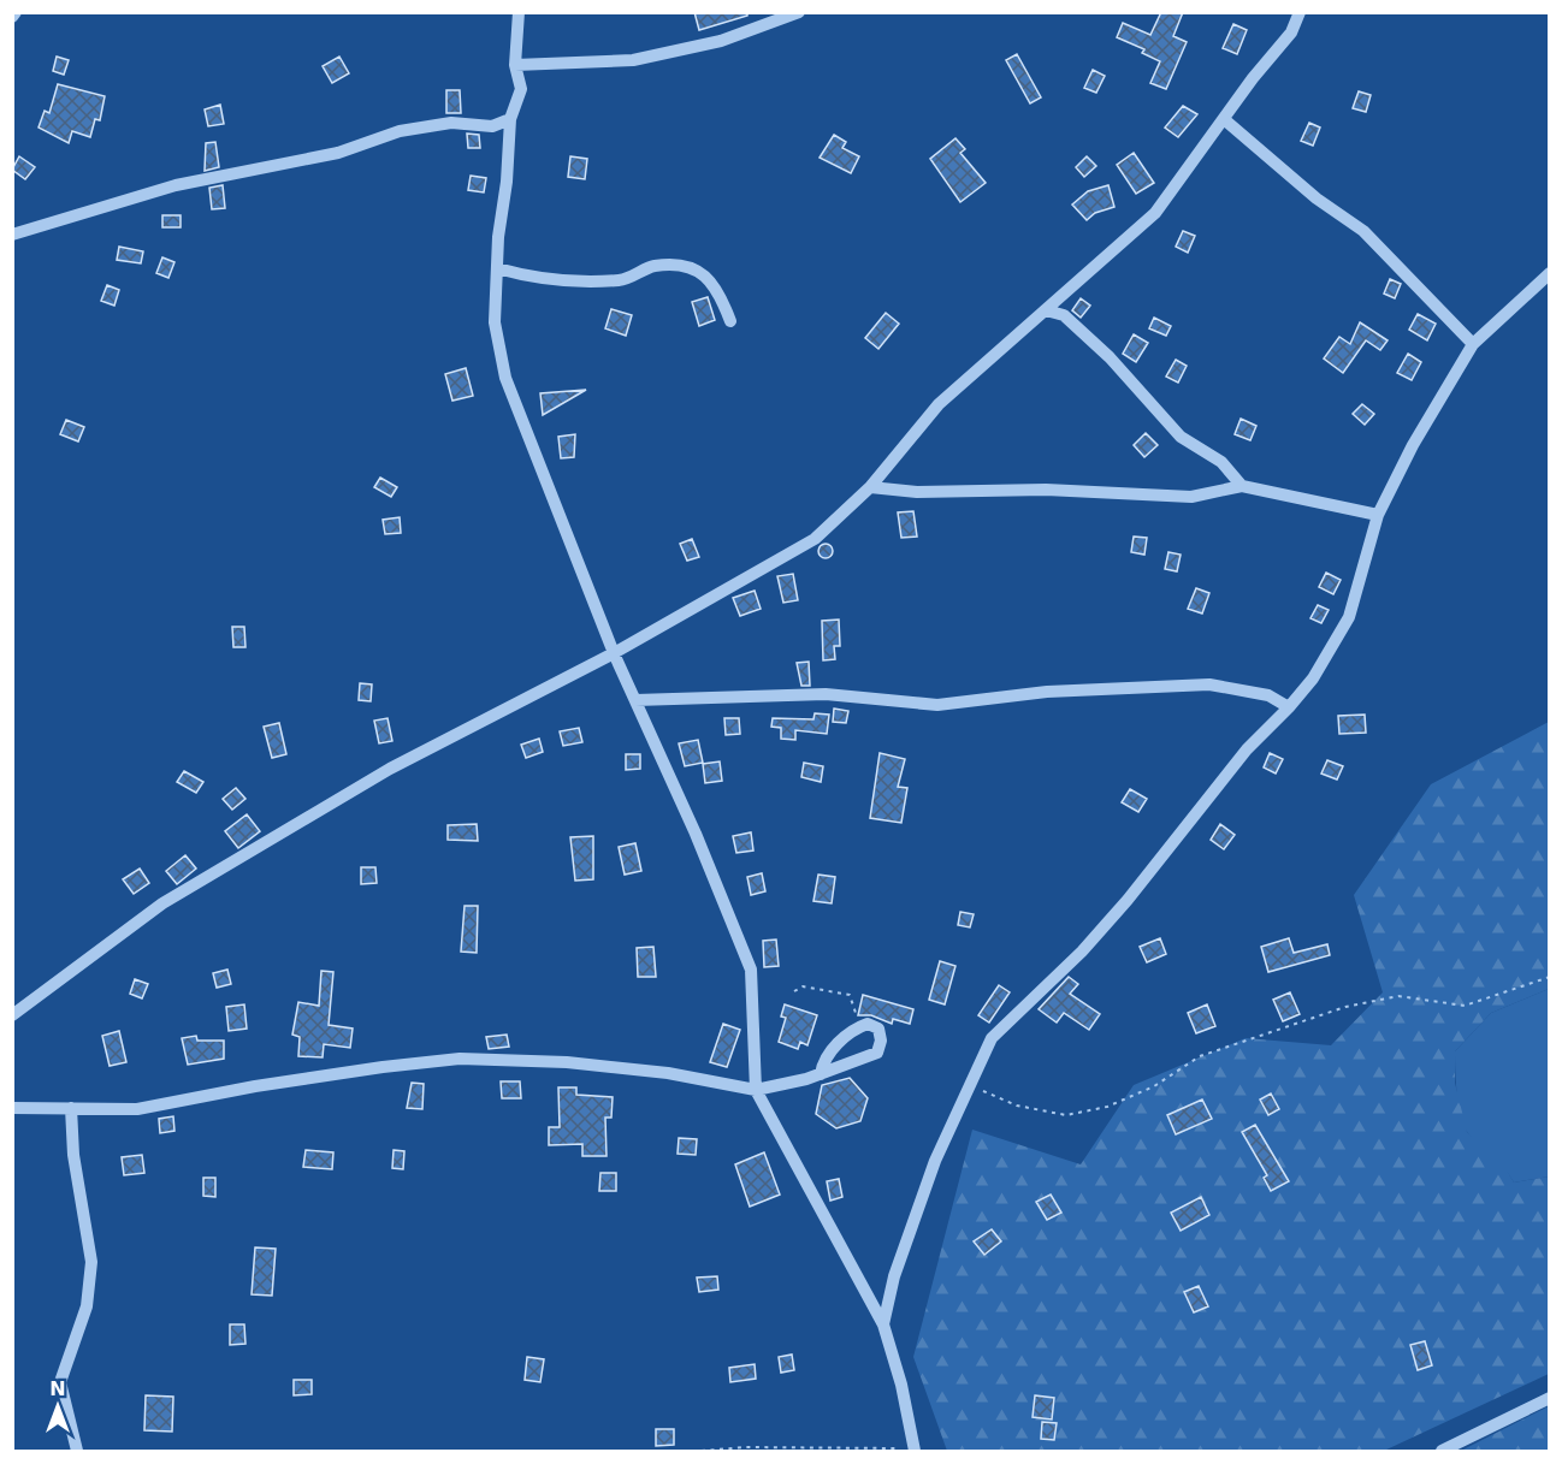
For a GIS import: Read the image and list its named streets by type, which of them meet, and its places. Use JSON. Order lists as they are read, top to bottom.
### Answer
{
  "north": "top"
}
